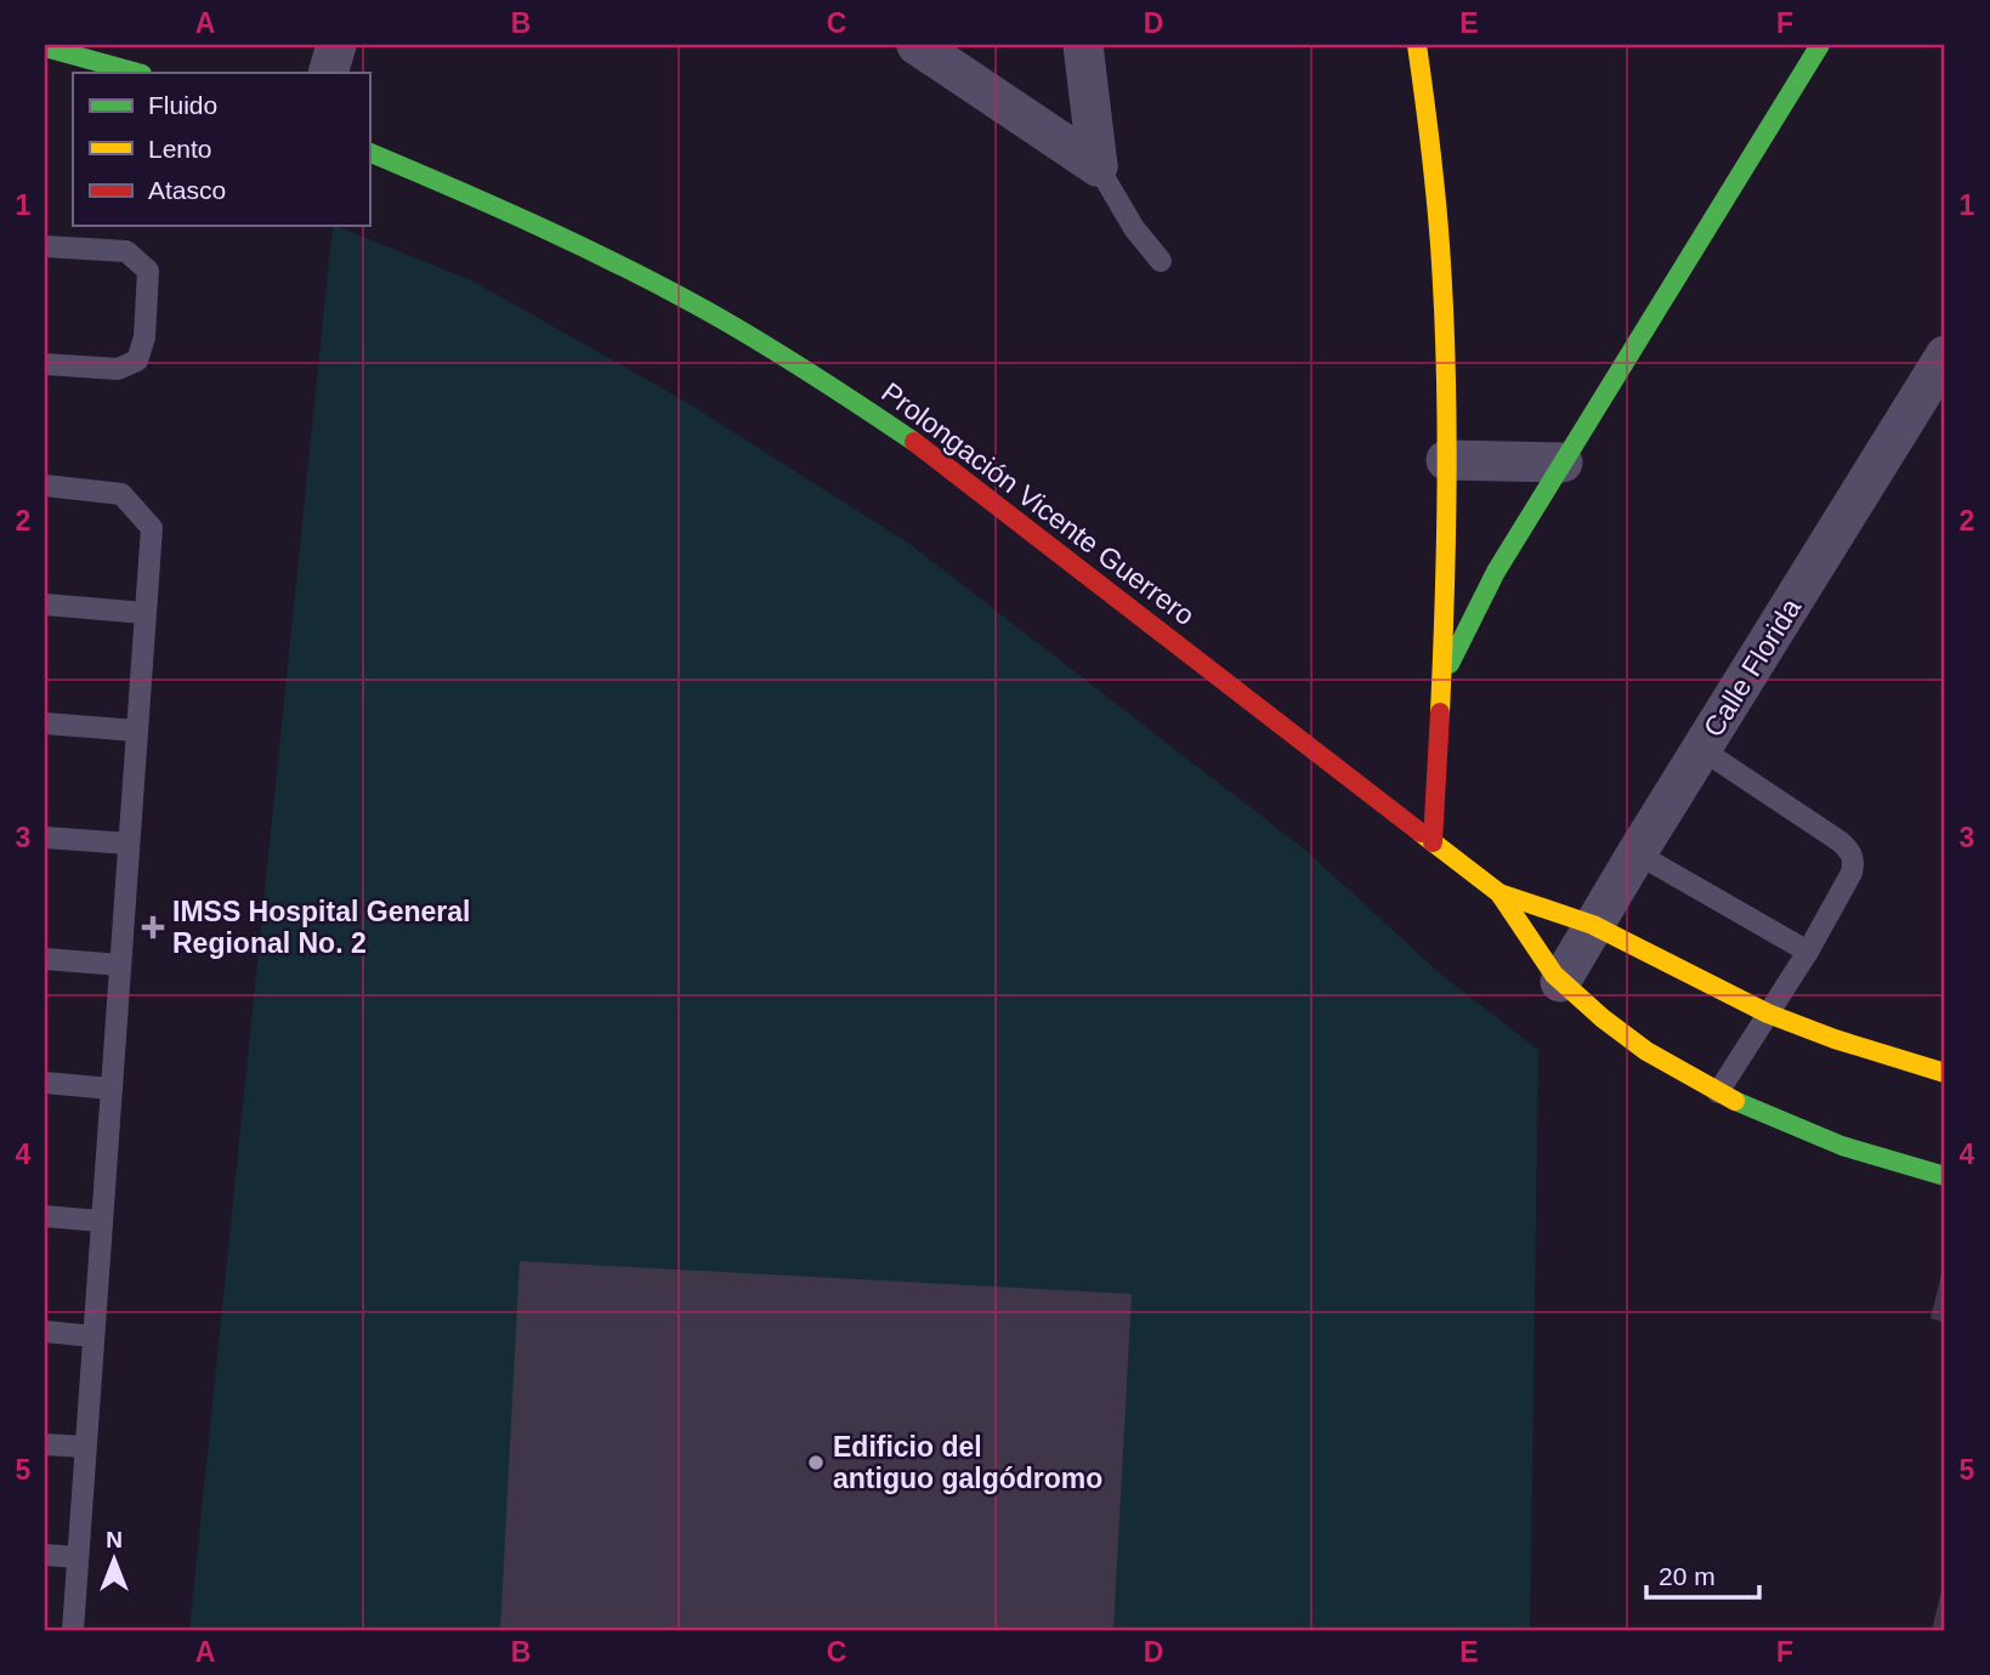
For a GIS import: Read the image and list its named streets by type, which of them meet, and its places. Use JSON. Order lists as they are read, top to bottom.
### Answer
{
  "streets": {
    "main road": ["Prolongación Vicente Guerrero"],
    "street": ["Calle Florida"]
  },
  "crossings": [
    ["Prolongación Vicente Guerrero", "Calle Florida"]
  ],
  "places": {
    "health": ["IMSS Hospital General Regional No. 2"],
    "other": ["Edificio del antiguo galgódromo"]
  },
  "legend": ["Fluido", "Lento", "Atasco"],
  "scale_bar": "20 m",
  "north": "top",
  "grid": {
    "columns": [
      "A",
      "B",
      "C",
      "D",
      "E",
      "F"
    ],
    "rows": [
      "1",
      "2",
      "3",
      "4",
      "5"
    ]
  }
}
